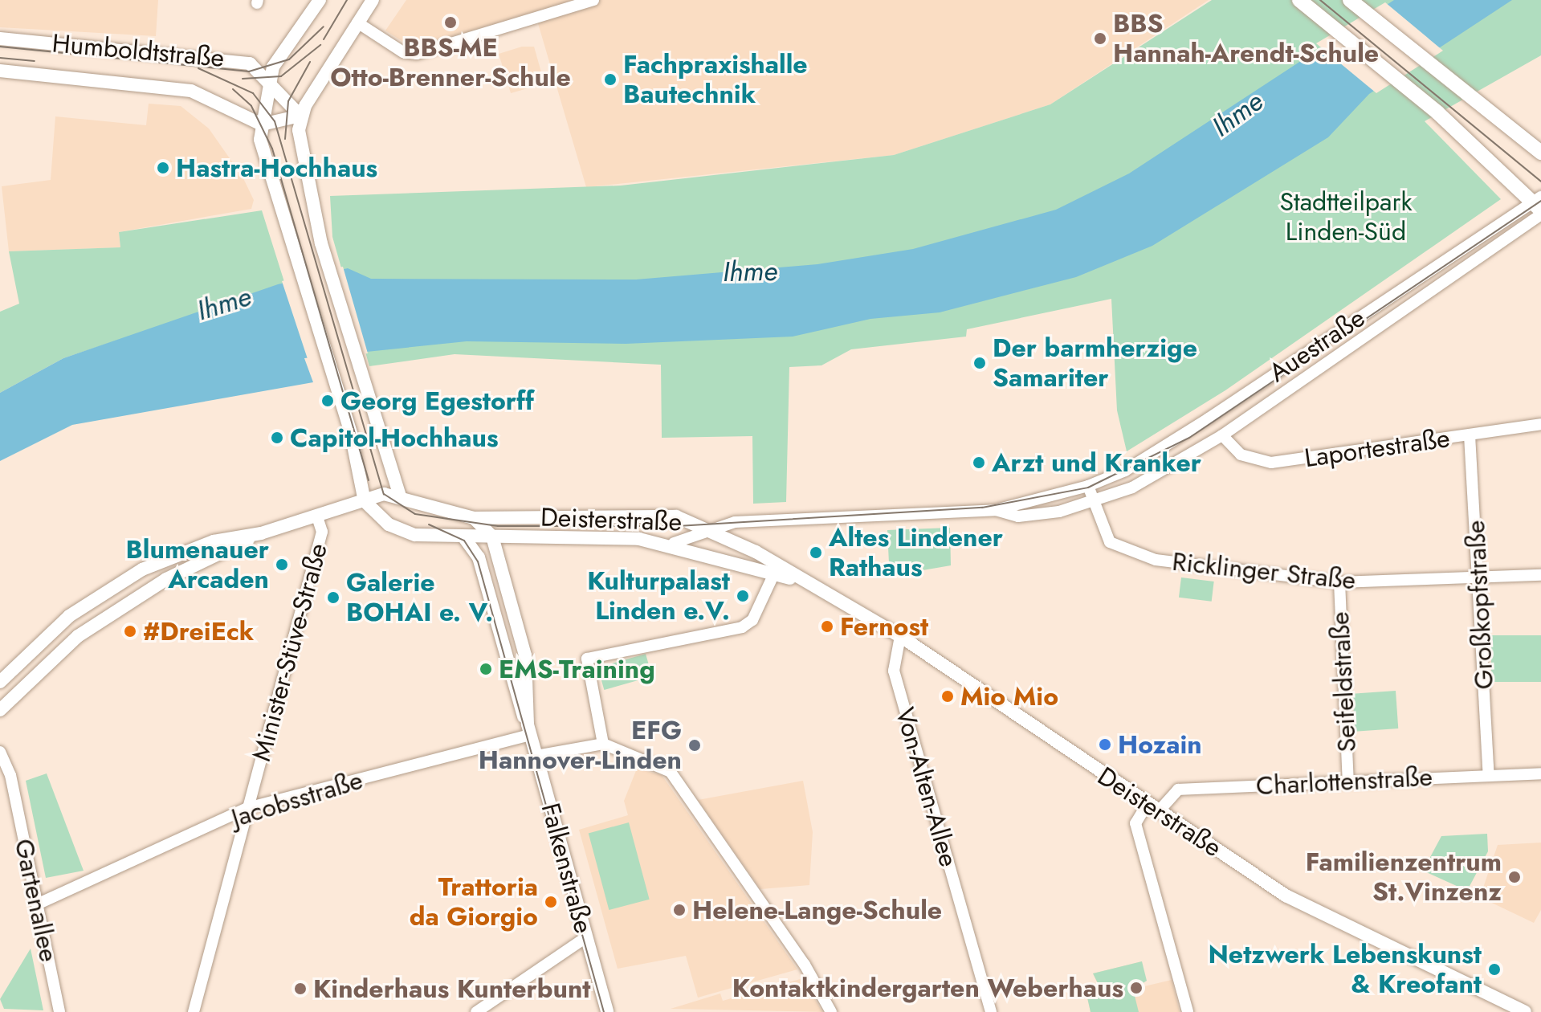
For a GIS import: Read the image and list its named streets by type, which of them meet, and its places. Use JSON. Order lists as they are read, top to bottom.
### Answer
{
  "streets": {
    "street": [
      "Humboldtstraße",
      "Auestraße",
      "Laportestraße",
      "Deisterstraße",
      "Ricklinger Straße",
      "Großkopfstraße",
      "Minister-Stüve-Straße",
      "Seifeldstraße",
      "Charlottenstraße",
      "Von-Alten-Allee",
      "Jacobsstraße",
      "Falkenstraße",
      "Gartenallee"
    ]
  },
  "crossings": [
    ["Auestraße", "Laportestraße"],
    ["Auestraße", "Ricklinger Straße"],
    ["Laportestraße", "Großkopfstraße"],
    ["Deisterstraße", "Charlottenstraße"],
    ["Deisterstraße", "Von-Alten-Allee"],
    ["Deisterstraße", "Falkenstraße"],
    ["Ricklinger Straße", "Großkopfstraße"],
    ["Ricklinger Straße", "Seifeldstraße"],
    ["Großkopfstraße", "Charlottenstraße"],
    ["Minister-Stüve-Straße", "Jacobsstraße"],
    ["Seifeldstraße", "Charlottenstraße"],
    ["Jacobsstraße", "Falkenstraße"],
    ["Jacobsstraße", "Gartenallee"]
  ],
  "water": ["Ihme"],
  "parks": ["Stadtteilpark Linden-Süd"],
  "places": [
    "BBS-ME Otto-Brenner-Schule",
    "BBS Hannah-Arendt-Schule",
    "Fachpraxishalle Bautechnik",
    "Hastra-Hochhaus",
    "Der barmherzige Samariter",
    "Georg Egestorff",
    "Capitol-Hochhaus",
    "Arzt und Kranker",
    "Altes Lindener Rathaus",
    "Blumenauer Arcaden",
    "Kulturpalast Linden e.V.",
    "Galerie BOHAI e. V.",
    "Fernost",
    "#DreiEck",
    "EMS-Training",
    "Mio Mio",
    "Hozain",
    "EFG Hannover-Linden",
    "Familienzentrum St.Vinzenz",
    "Trattoria da Giorgio",
    "Helene-Lange-Schule",
    "Netzwerk Lebenskunst & Kreofant",
    "Kontaktkindergarten Weberhaus",
    "Kinderhaus Kunterbunt"
  ]
}
